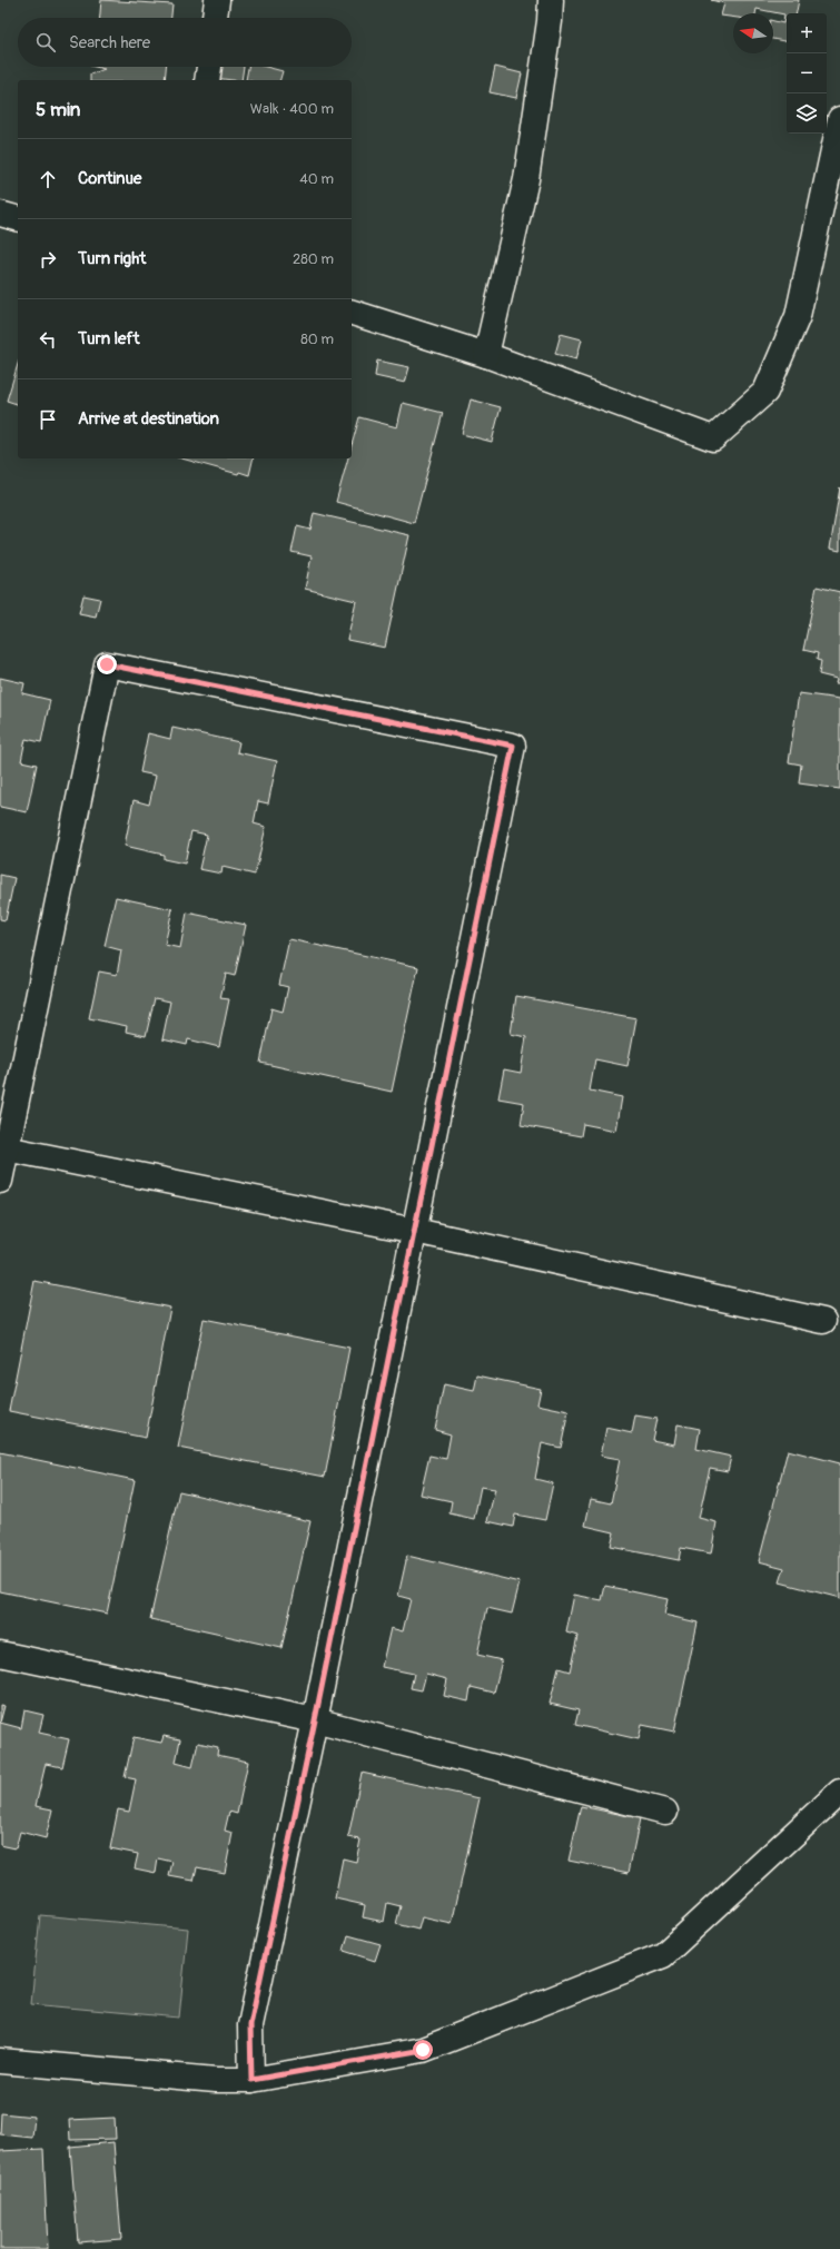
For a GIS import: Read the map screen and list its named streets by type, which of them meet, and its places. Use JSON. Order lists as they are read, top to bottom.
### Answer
{
  "north": "left",
  "page": {
    "map_buttons": ["+", "−"],
    "search": "Search here",
    "heading": ["5 min", "Walk · 400 m"],
    "list": [
      ["Continue", "40 m"],
      ["Turn right", "280 m"],
      ["Turn left", "80 m"],
      "Arrive at destination"
    ]
  }
}
